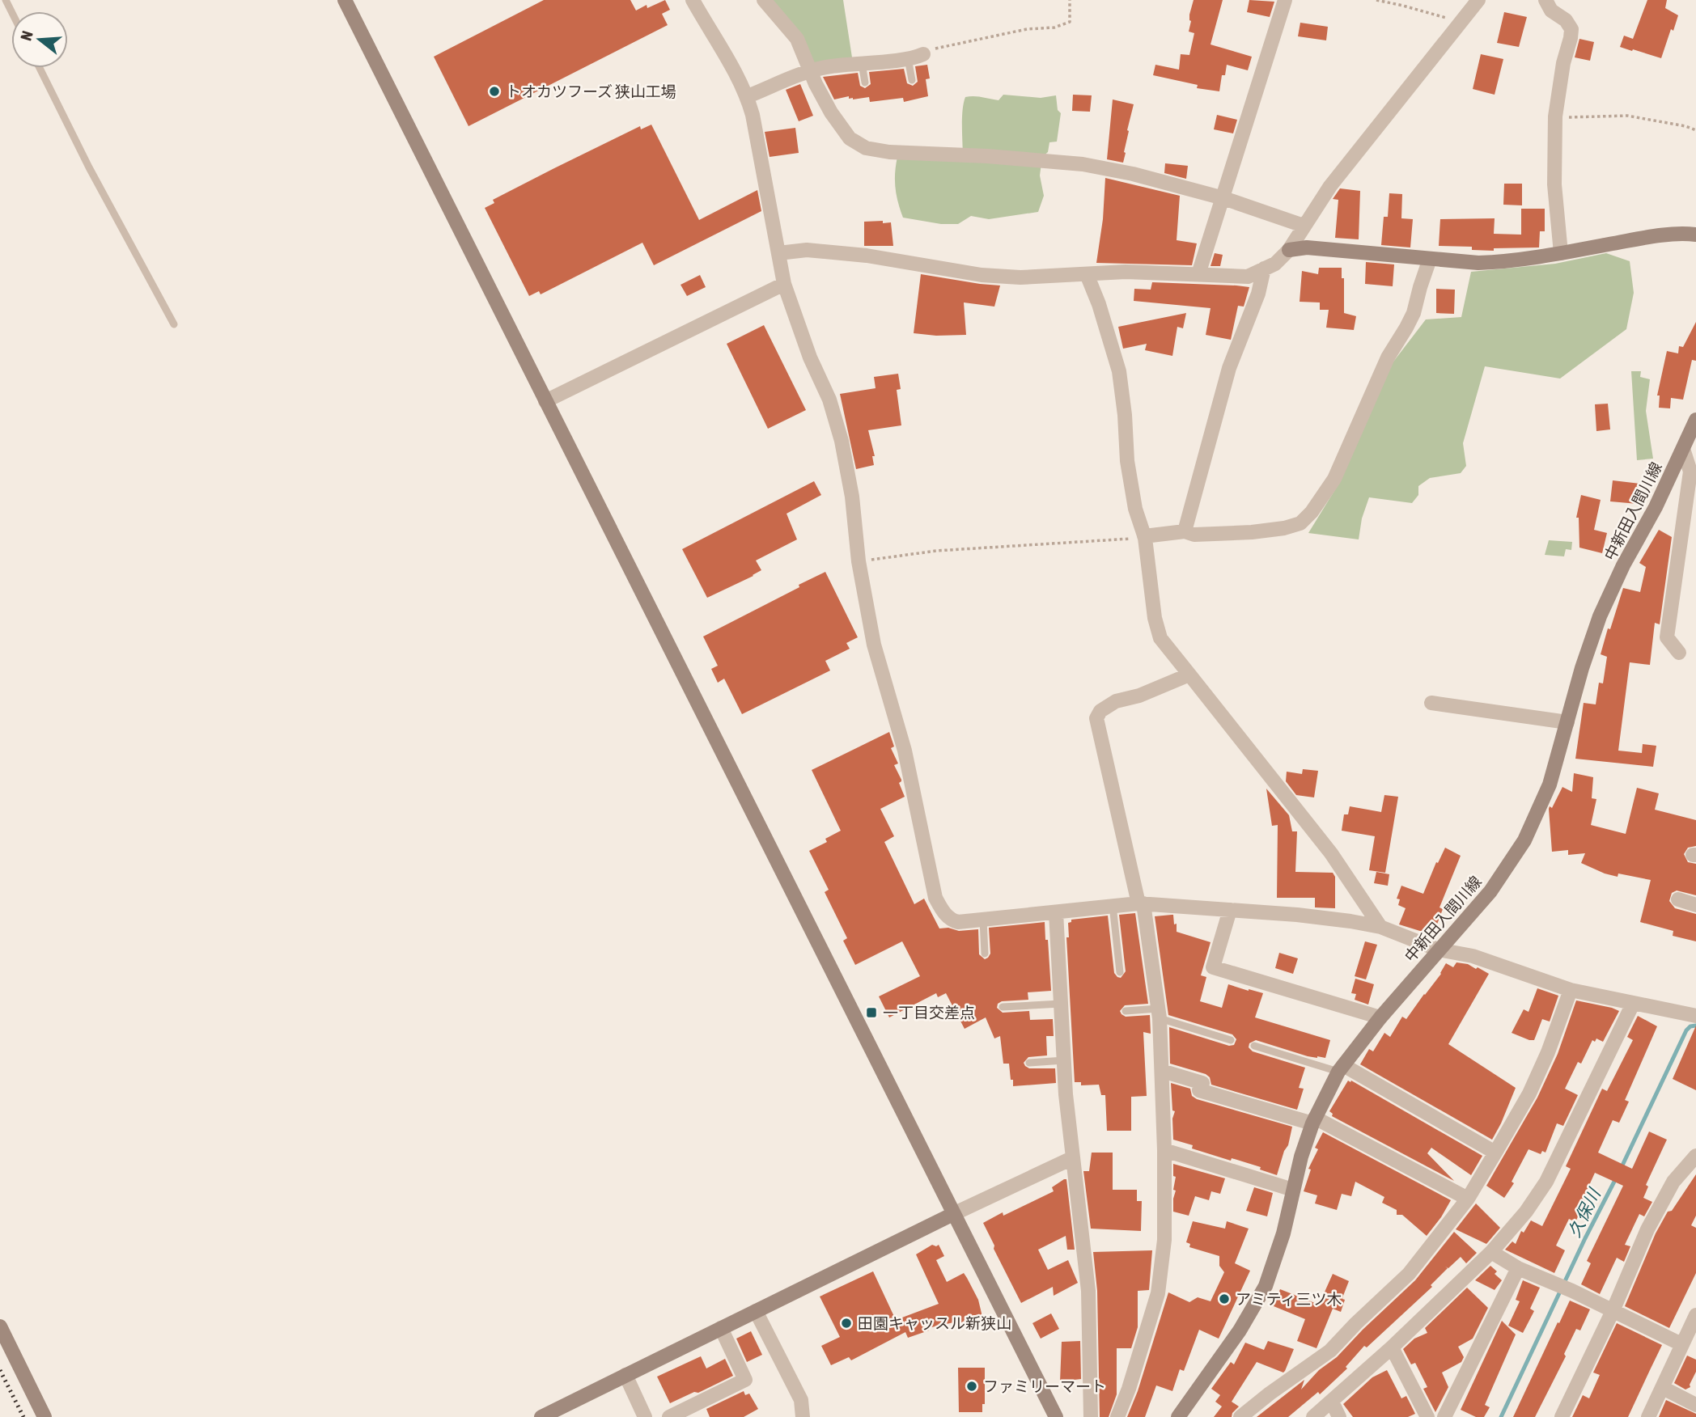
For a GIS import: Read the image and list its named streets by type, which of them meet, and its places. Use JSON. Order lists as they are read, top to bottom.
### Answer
{
  "streets": {
    "street": ["中新田入間川線"]
  },
  "water": ["久保川"],
  "places": {
    "other": [
      "トオカツフーズ 狭山工場",
      "アミティ三ツ木",
      "田園キャッスル新狭山",
      "ファミリーマート"
    ],
    "transit": ["一丁目交差点"]
  },
  "north": "left"
}
